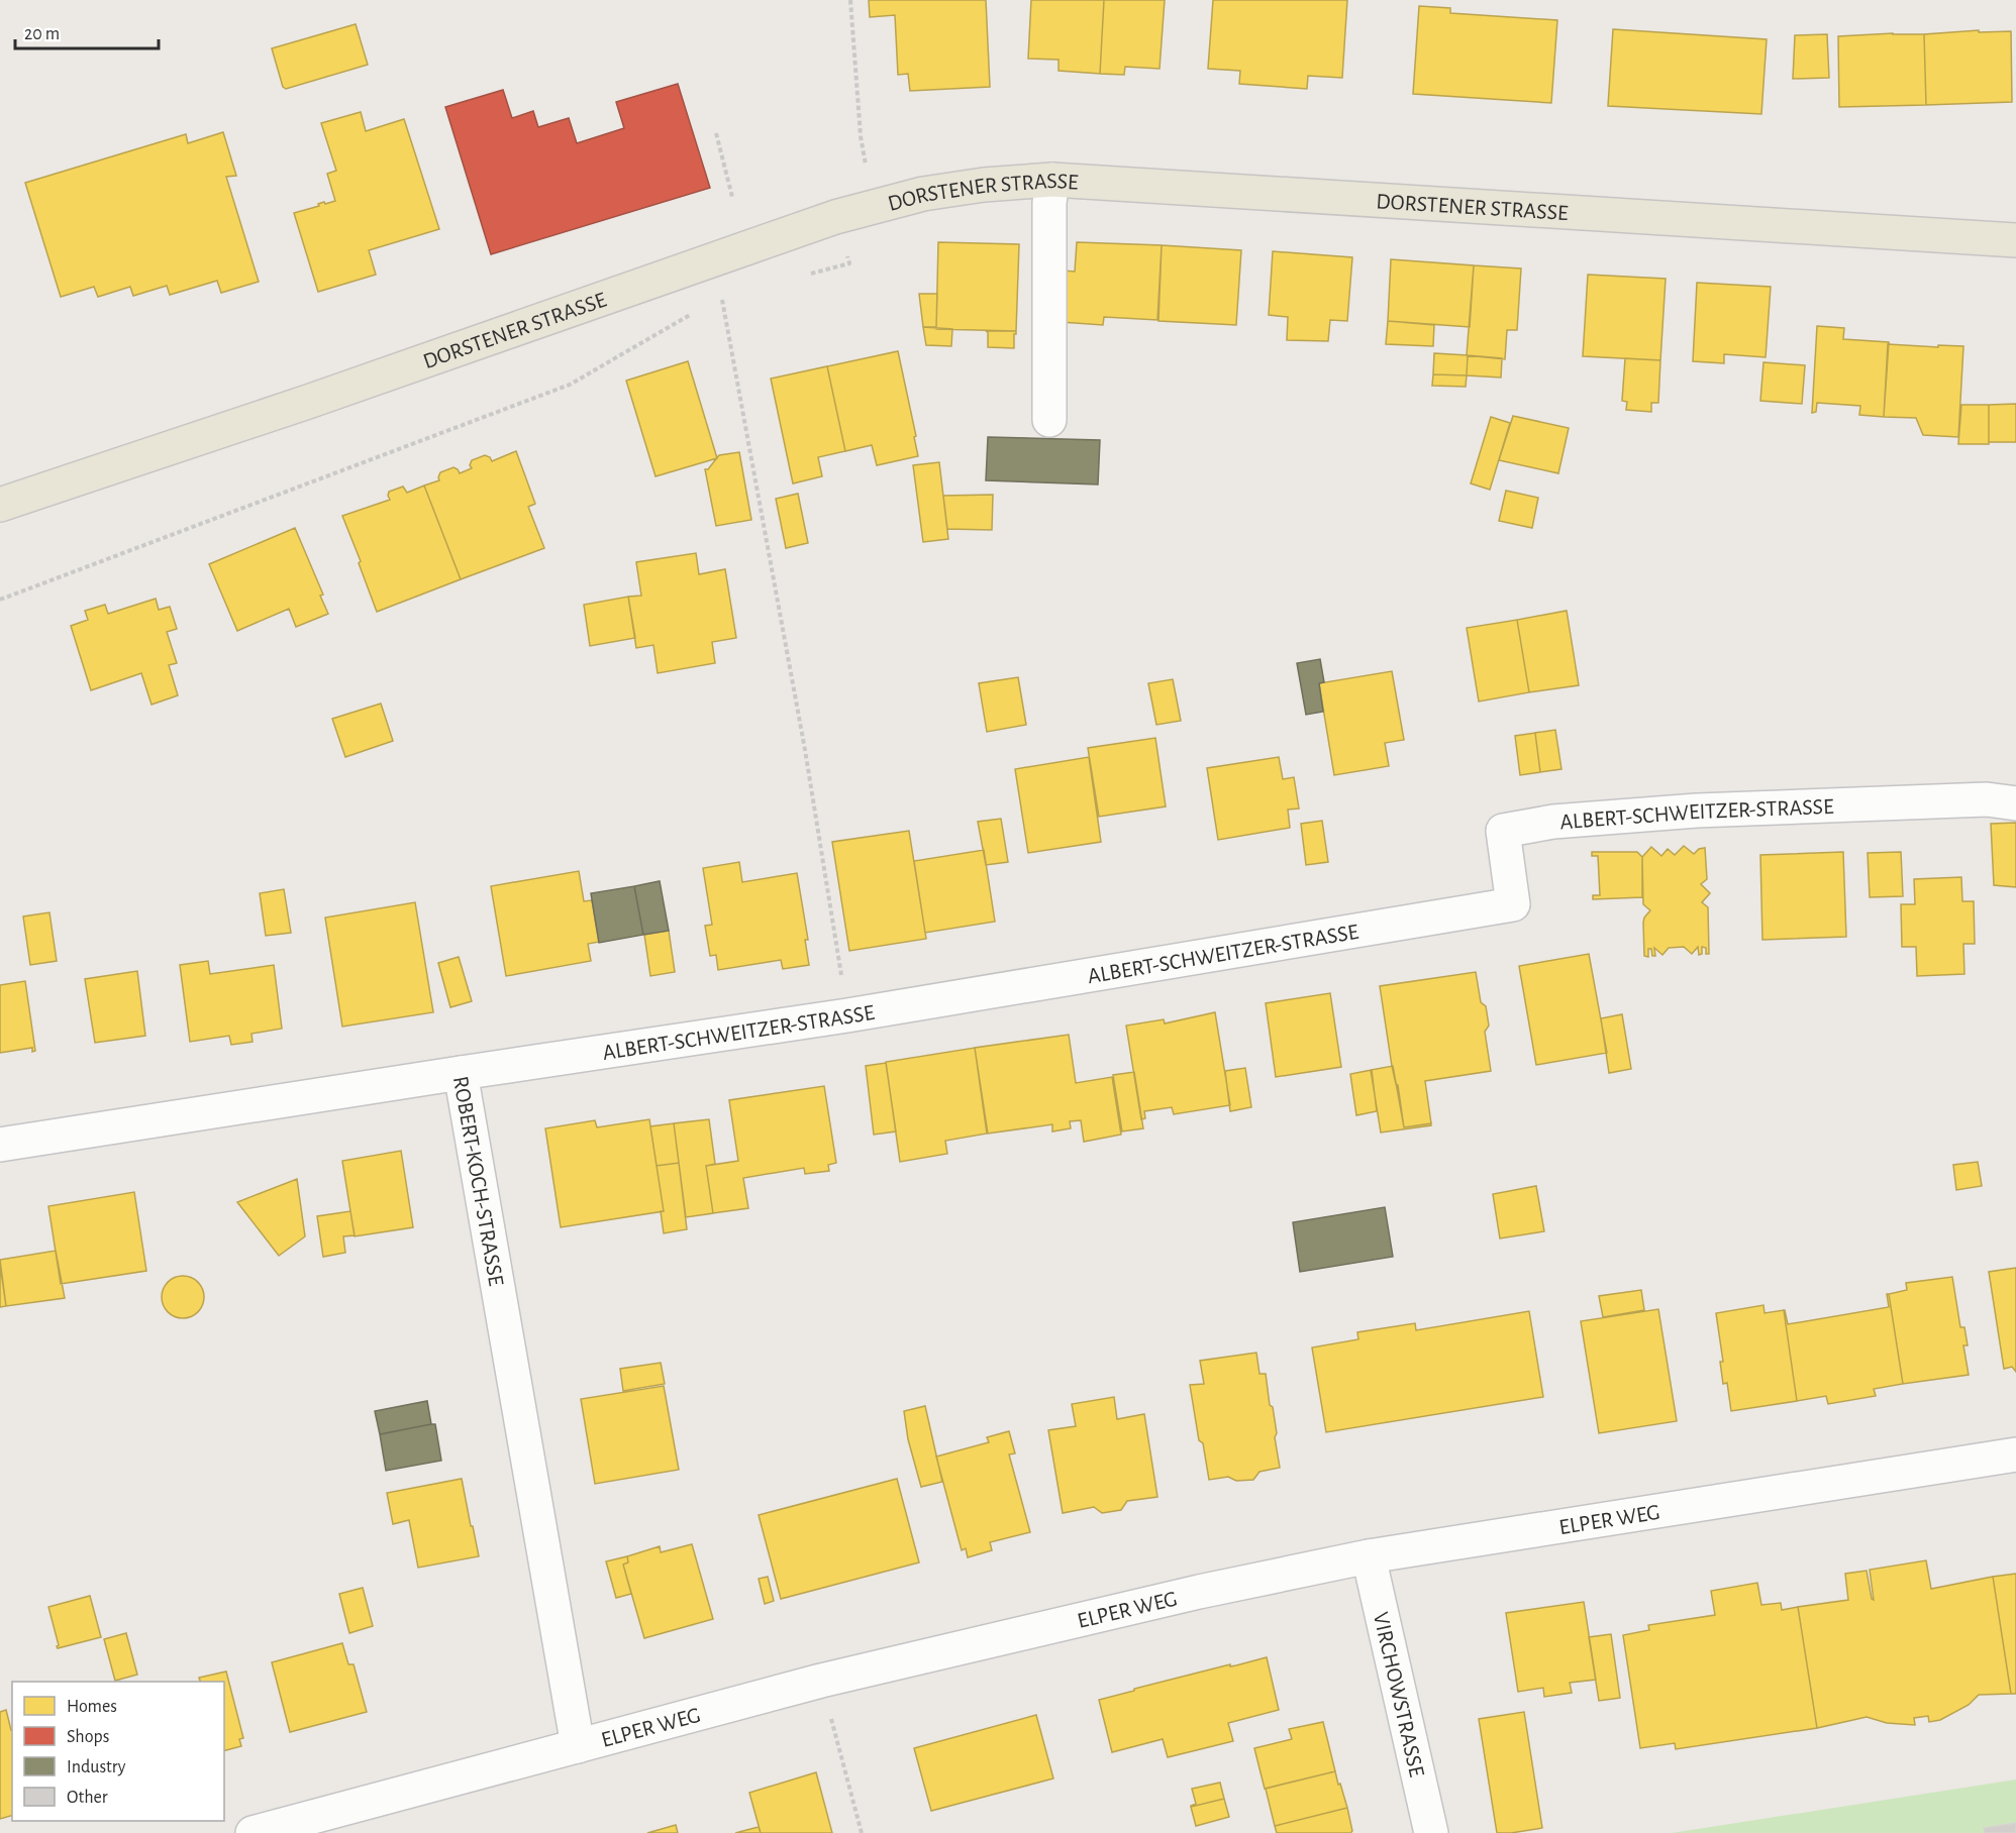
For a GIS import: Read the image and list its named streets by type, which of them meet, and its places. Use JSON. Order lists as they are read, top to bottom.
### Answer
{
  "streets": {
    "main road": ["DORSTENER STRASSE"],
    "street": [
      "ALBERT-SCHWEITZER-STRASSE",
      "ROBERT-KOCH-STRASSE",
      "ELPER WEG",
      "VIRCHOWSTRASSE"
    ]
  },
  "crossings": [
    ["ALBERT-SCHWEITZER-STRASSE", "ROBERT-KOCH-STRASSE"],
    ["ROBERT-KOCH-STRASSE", "ELPER WEG"],
    ["ELPER WEG", "VIRCHOWSTRASSE"]
  ],
  "legend": [
    "Homes",
    "Shops",
    "Industry",
    "Other"
  ],
  "scale_bar": "20 m"
}
